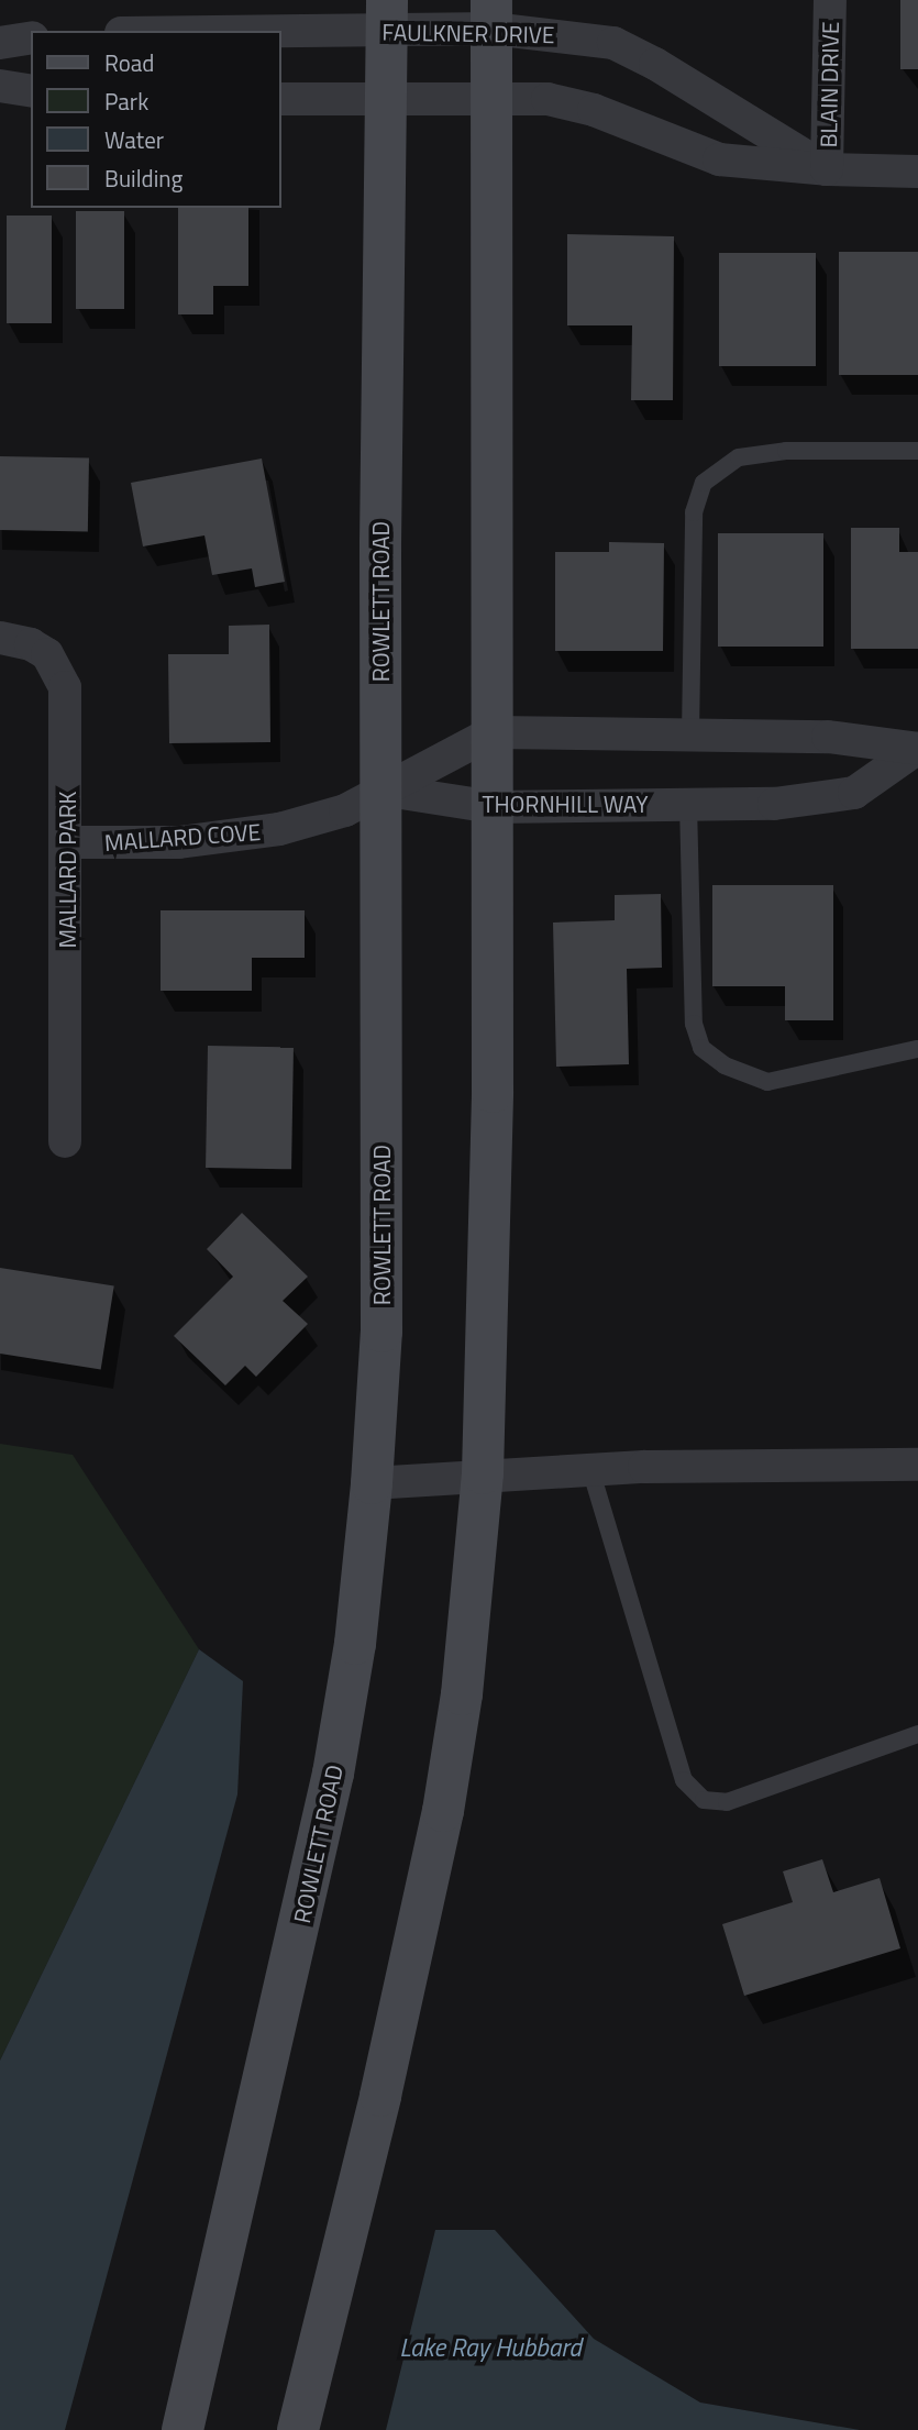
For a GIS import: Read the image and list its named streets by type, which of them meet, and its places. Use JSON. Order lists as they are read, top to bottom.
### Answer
{
  "streets": {
    "main road": ["ROWLETT ROAD"],
    "street": [
      "FAULKNER DRIVE",
      "BLAIN DRIVE",
      "THORNHILL WAY",
      "MALLARD COVE",
      "MALLARD PARK"
    ]
  },
  "crossings": [
    ["FAULKNER DRIVE", "BLAIN DRIVE"],
    ["FAULKNER DRIVE", "ROWLETT ROAD"],
    ["ROWLETT ROAD", "THORNHILL WAY"],
    ["ROWLETT ROAD", "MALLARD COVE"],
    ["THORNHILL WAY", "MALLARD COVE"],
    ["MALLARD COVE", "MALLARD PARK"]
  ],
  "water": ["Lake Ray Hubbard"],
  "legend": [
    "Road",
    "Park",
    "Water",
    "Building"
  ]
}
